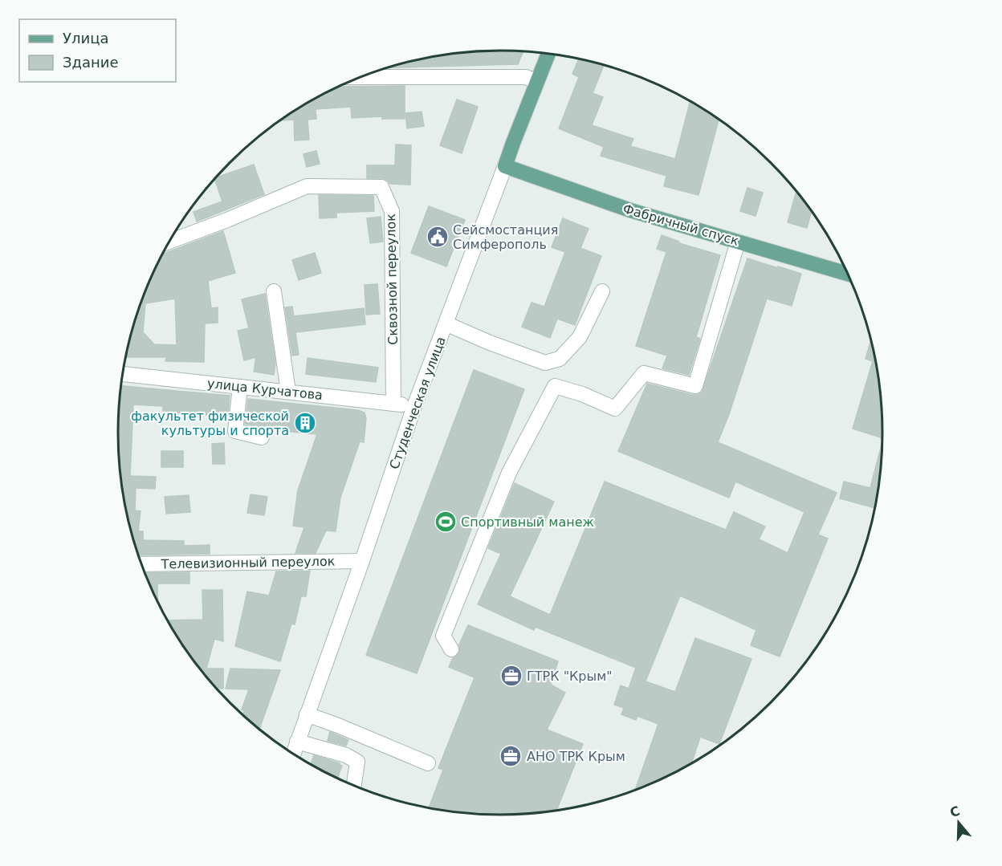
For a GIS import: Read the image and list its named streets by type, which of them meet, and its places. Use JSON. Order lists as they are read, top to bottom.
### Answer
{
  "streets": {
    "main road": ["Фабричный спуск", "Студенческая улица"],
    "street": ["Сквозной переулок", "улица Курчатова", "Телевизионный переулок"]
  },
  "crossings": [
    ["Фабричный спуск", "Студенческая улица"],
    ["Сквозной переулок", "улица Курчатова"],
    ["улица Курчатова", "Студенческая улица"],
    ["Студенческая улица", "Телевизионный переулок"]
  ],
  "places": {
    "public building": ["Сейсмостанция Симферополь"],
    "building": ["факультет физической культуры и спорта"],
    "sports": ["Спортивный манеж"],
    "office": ["ГТРК \"Крым\"", "АНО ТРК Крым"]
  },
  "legend": ["Улица", "Здание"],
  "north": "top"
}
